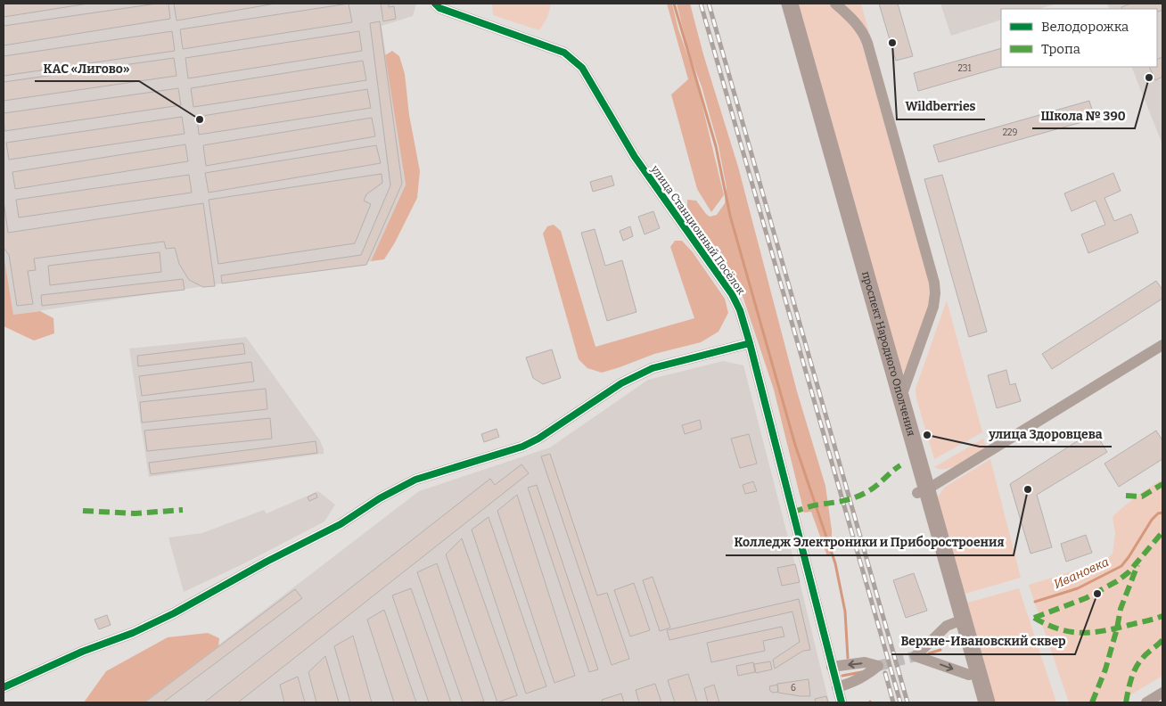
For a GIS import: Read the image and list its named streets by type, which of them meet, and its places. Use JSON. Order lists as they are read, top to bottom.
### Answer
{
  "streets": {
    "street": ["улица Станционный Посёлок", "проспект Народного Ополчения"]
  },
  "water": ["Ивановка"],
  "places": [
    "Wildberries",
    "Школа № 390",
    "КАС «Лигово»",
    "улица Здоровцева",
    "Колледж Электроники и Приборостроения",
    "Верхне-Ивановский сквер"
  ],
  "house_numbers": ["231", "229", "6"],
  "legend": ["Велодорожка", "Тропа"]
}
